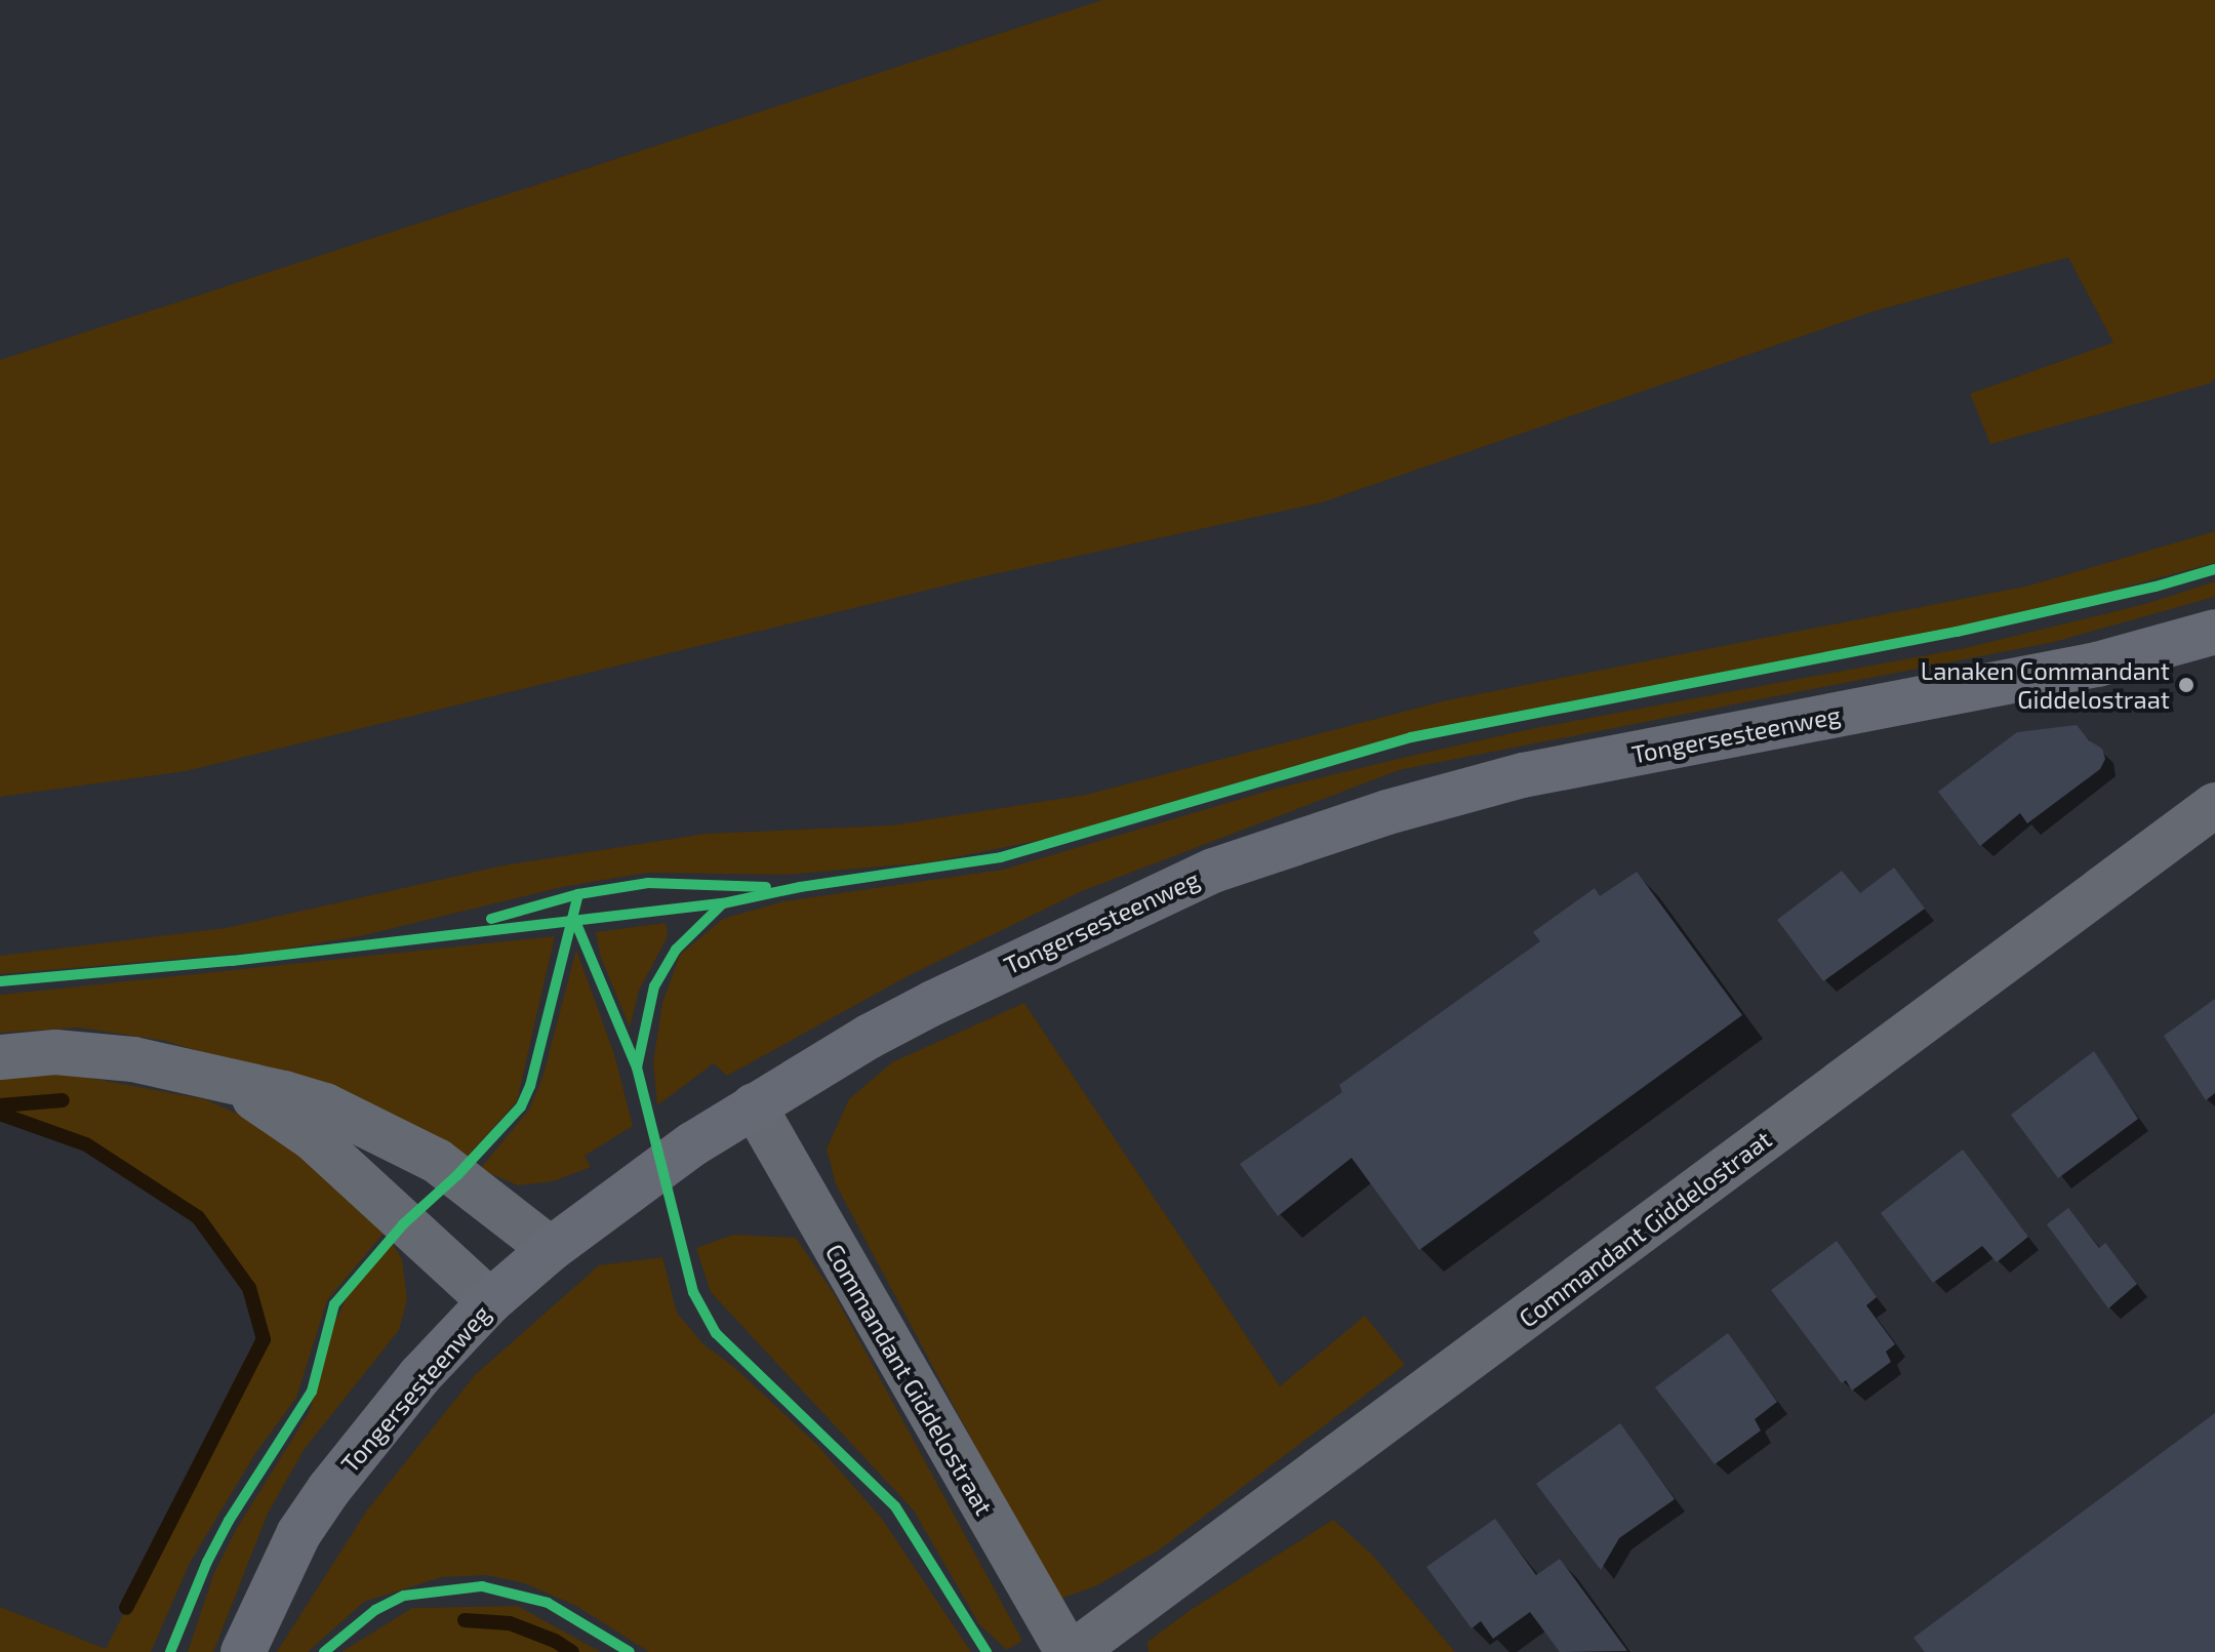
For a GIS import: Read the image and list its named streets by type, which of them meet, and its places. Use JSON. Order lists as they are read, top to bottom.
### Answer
{
  "streets": {
    "main road": ["Tongersesteenweg"],
    "street": ["Commandant Giddelostraat"]
  },
  "crossings": [
    ["Tongersesteenweg", "Commandant Giddelostraat"]
  ],
  "places": ["Lanaken Commandant Giddelostraat"]
}
